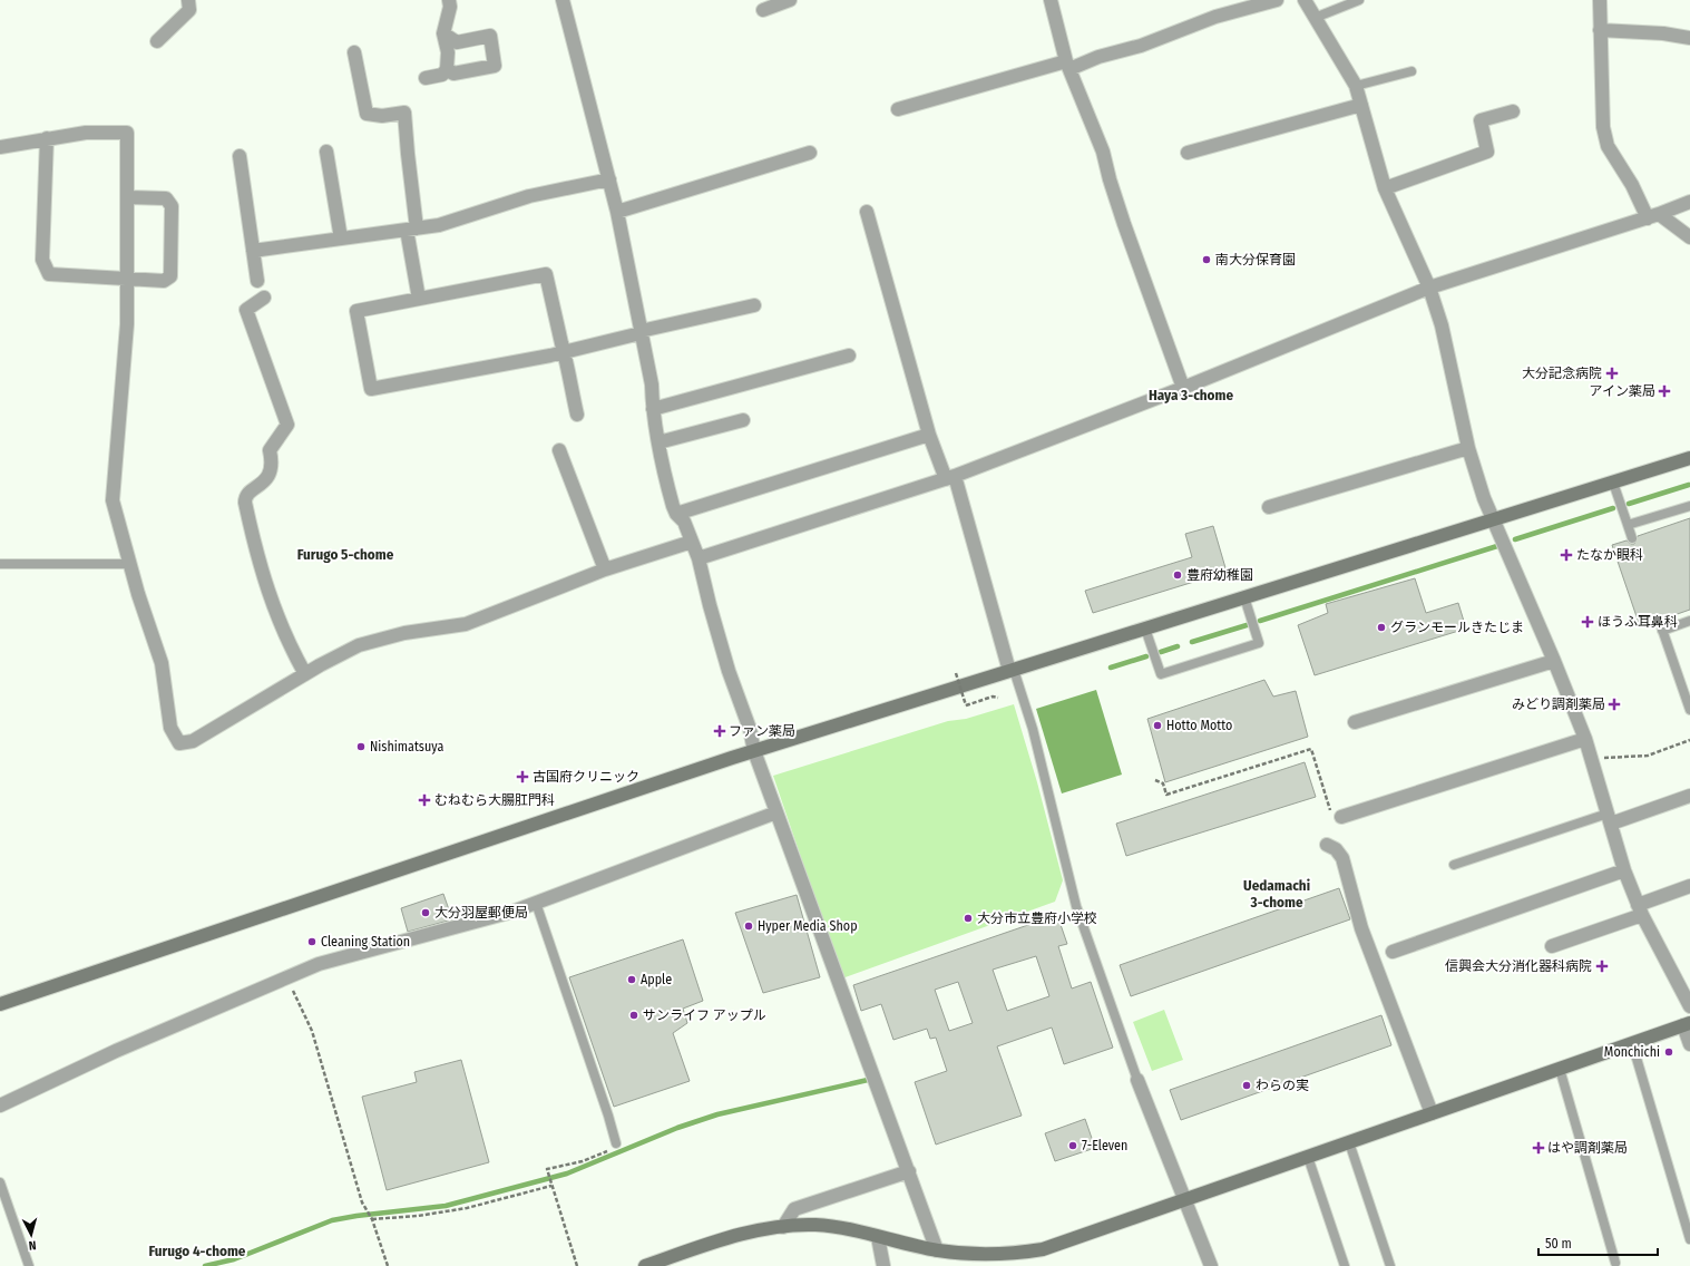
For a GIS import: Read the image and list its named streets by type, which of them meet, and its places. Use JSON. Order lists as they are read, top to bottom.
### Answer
{
  "districts": [
    "Haya 3-chome",
    "Furugo 5-chome",
    "Uedamachi 3-chome",
    "Furugo 4-chome"
  ],
  "places": {
    "other": [
      "南大分保育園",
      "豊府幼稚園",
      "グランモールきたじま",
      "Hotto Motto",
      "Nishimatsuya",
      "大分羽屋郵便局",
      "大分市立豊府小学校",
      "Hyper Media Shop",
      "Cleaning Station",
      "Apple",
      "サンライフ アップル",
      "Monchichi",
      "わらの実",
      "7-Eleven"
    ],
    "health": [
      "大分記念病院",
      "アイン薬局",
      "たなか眼科",
      "ほうふ耳鼻科",
      "みどり調剤薬局",
      "ファン薬局",
      "古国府クリニック",
      "むねむら大腸肛門科",
      "信興会大分消化器科病院",
      "はや調剤薬局"
    ]
  },
  "scale_bar": "50 m",
  "north": "bottom"
}
